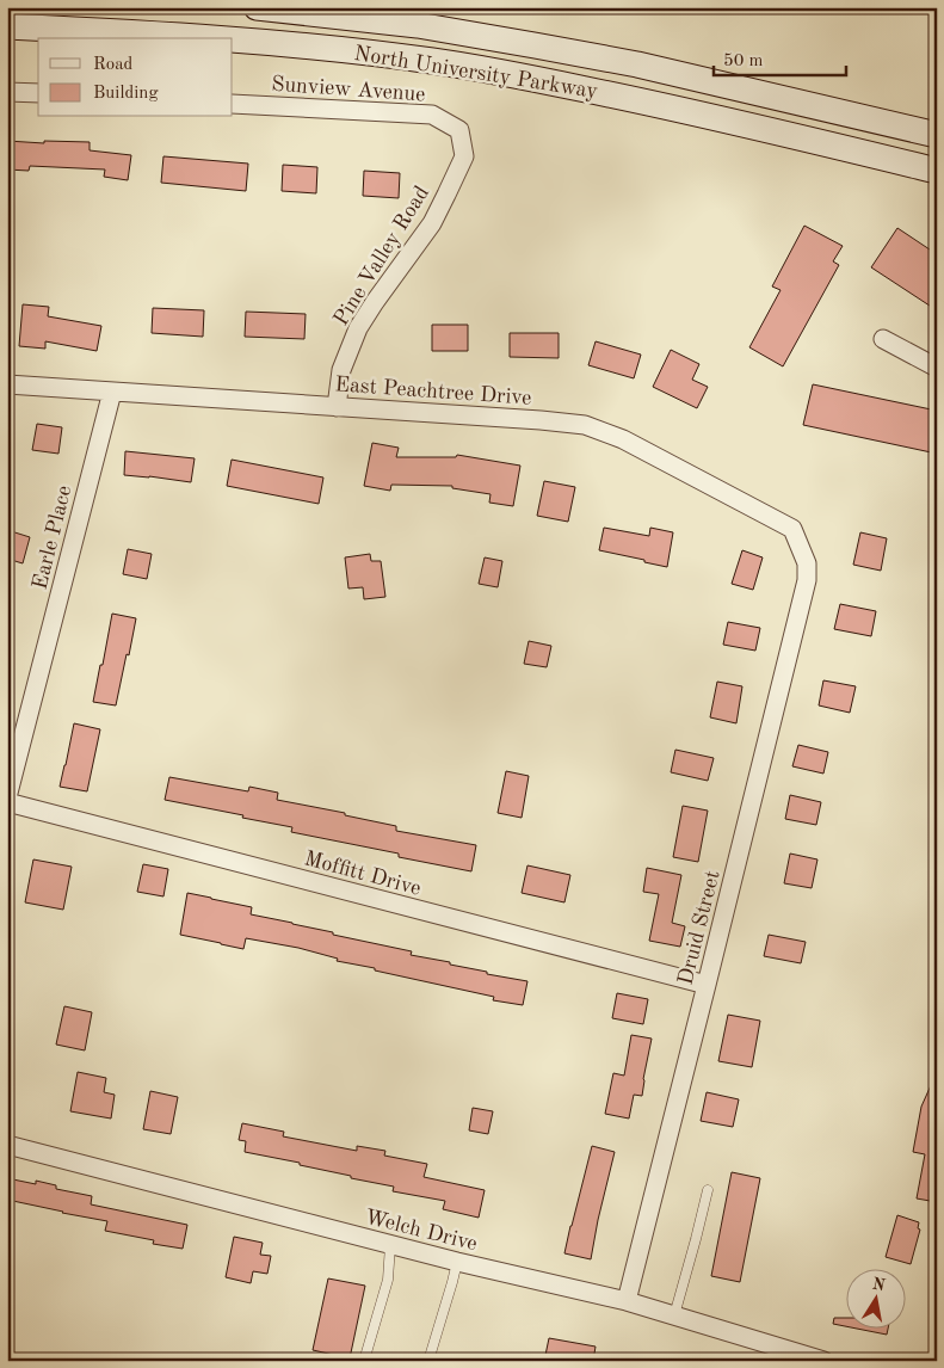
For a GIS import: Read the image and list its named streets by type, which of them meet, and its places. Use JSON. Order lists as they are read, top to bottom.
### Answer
{
  "streets": {
    "main road": ["North University Parkway"],
    "street": [
      "Sunview Avenue",
      "Pine Valley Road",
      "East Peachtree Drive",
      "Earle Place",
      "Moffitt Drive",
      "Druid Street",
      "Welch Drive"
    ]
  },
  "crossings": [
    ["Sunview Avenue", "Pine Valley Road"],
    ["Pine Valley Road", "East Peachtree Drive"],
    ["East Peachtree Drive", "Earle Place"],
    ["East Peachtree Drive", "Druid Street"],
    ["Moffitt Drive", "Druid Street"],
    ["Druid Street", "Welch Drive"]
  ],
  "legend": ["Road", "Building"],
  "scale_bar": "50 m",
  "north": "top"
}
